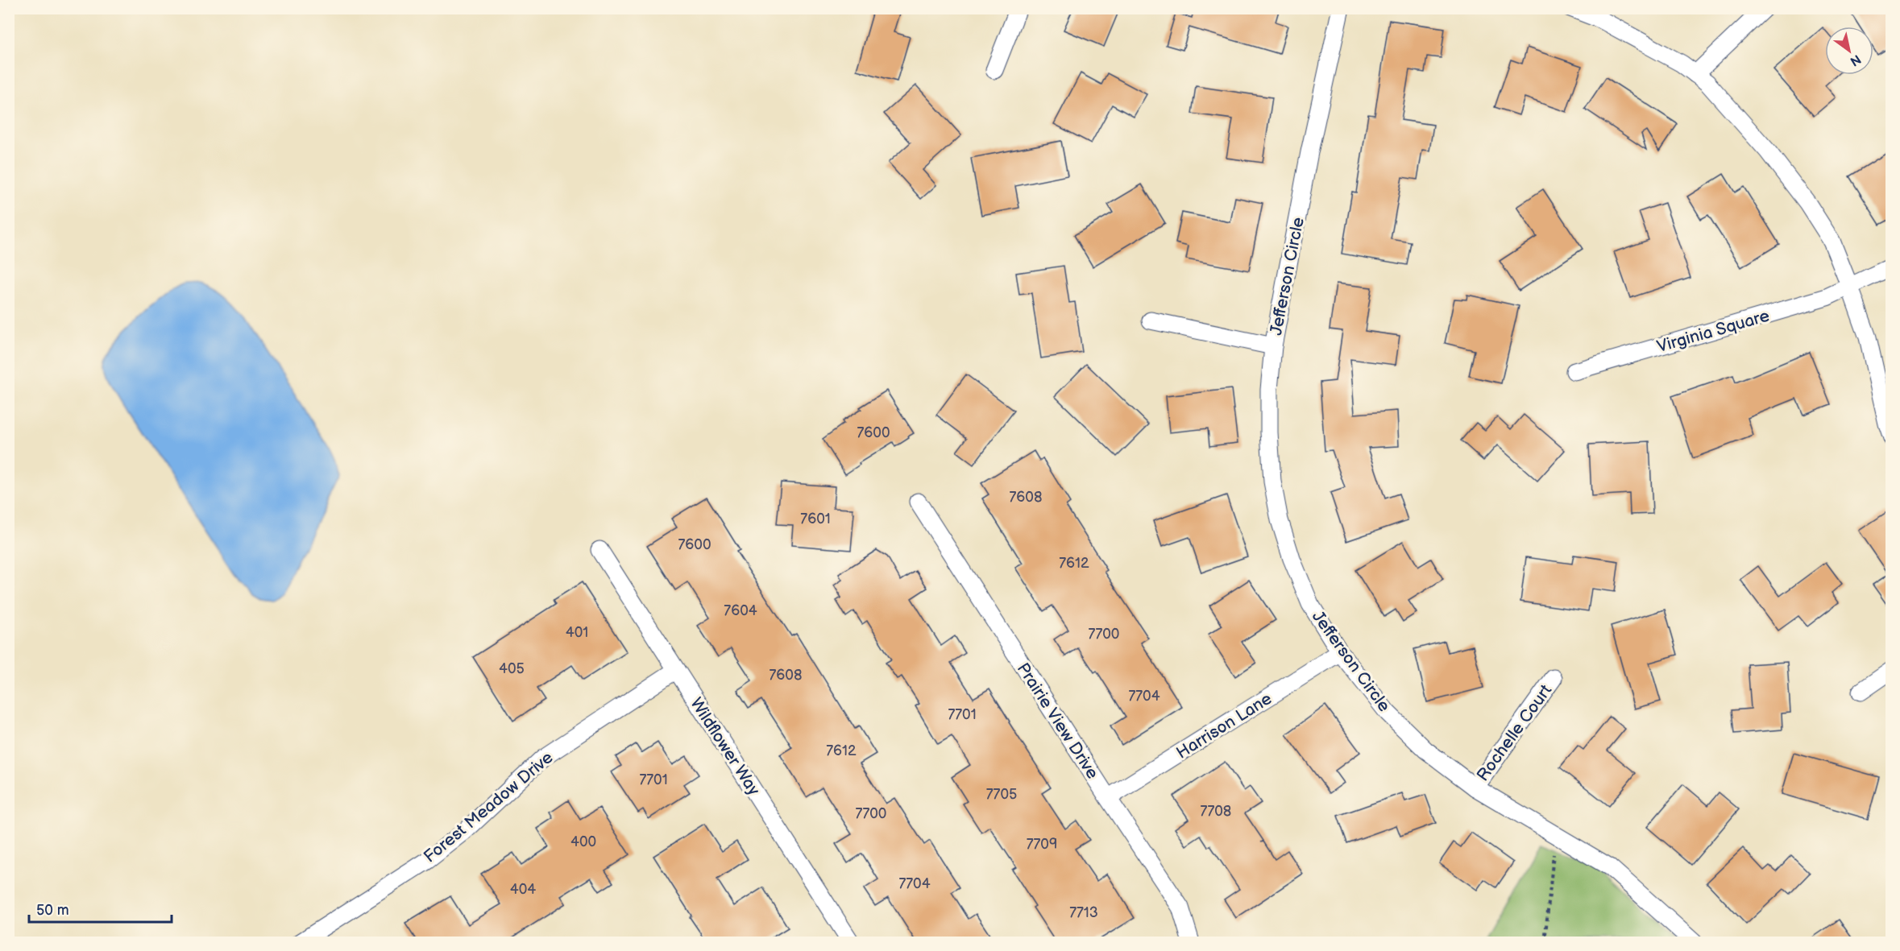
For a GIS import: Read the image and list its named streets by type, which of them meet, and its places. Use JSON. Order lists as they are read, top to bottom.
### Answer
{
  "streets": {
    "street": [
      "Jefferson Circle",
      "Virginia Square",
      "Prairie View Drive",
      "Harrison Lane",
      "Rochelle Court",
      "Wildflower Way",
      "Forest Meadow Drive"
    ]
  },
  "crossings": [
    ["Jefferson Circle", "Harrison Lane"],
    ["Jefferson Circle", "Rochelle Court"],
    ["Prairie View Drive", "Harrison Lane"],
    ["Wildflower Way", "Forest Meadow Drive"]
  ],
  "house_numbers": [
    "7600",
    "7608",
    "7601",
    "7600",
    "7612",
    "7604",
    "401",
    "7700",
    "405",
    "7608",
    "7704",
    "7701",
    "7612",
    "7701",
    "7705",
    "7708",
    "7700",
    "400",
    "7709",
    "7704",
    "404",
    "7713"
  ],
  "scale_bar": "50 m",
  "north": "bottom right"
}
